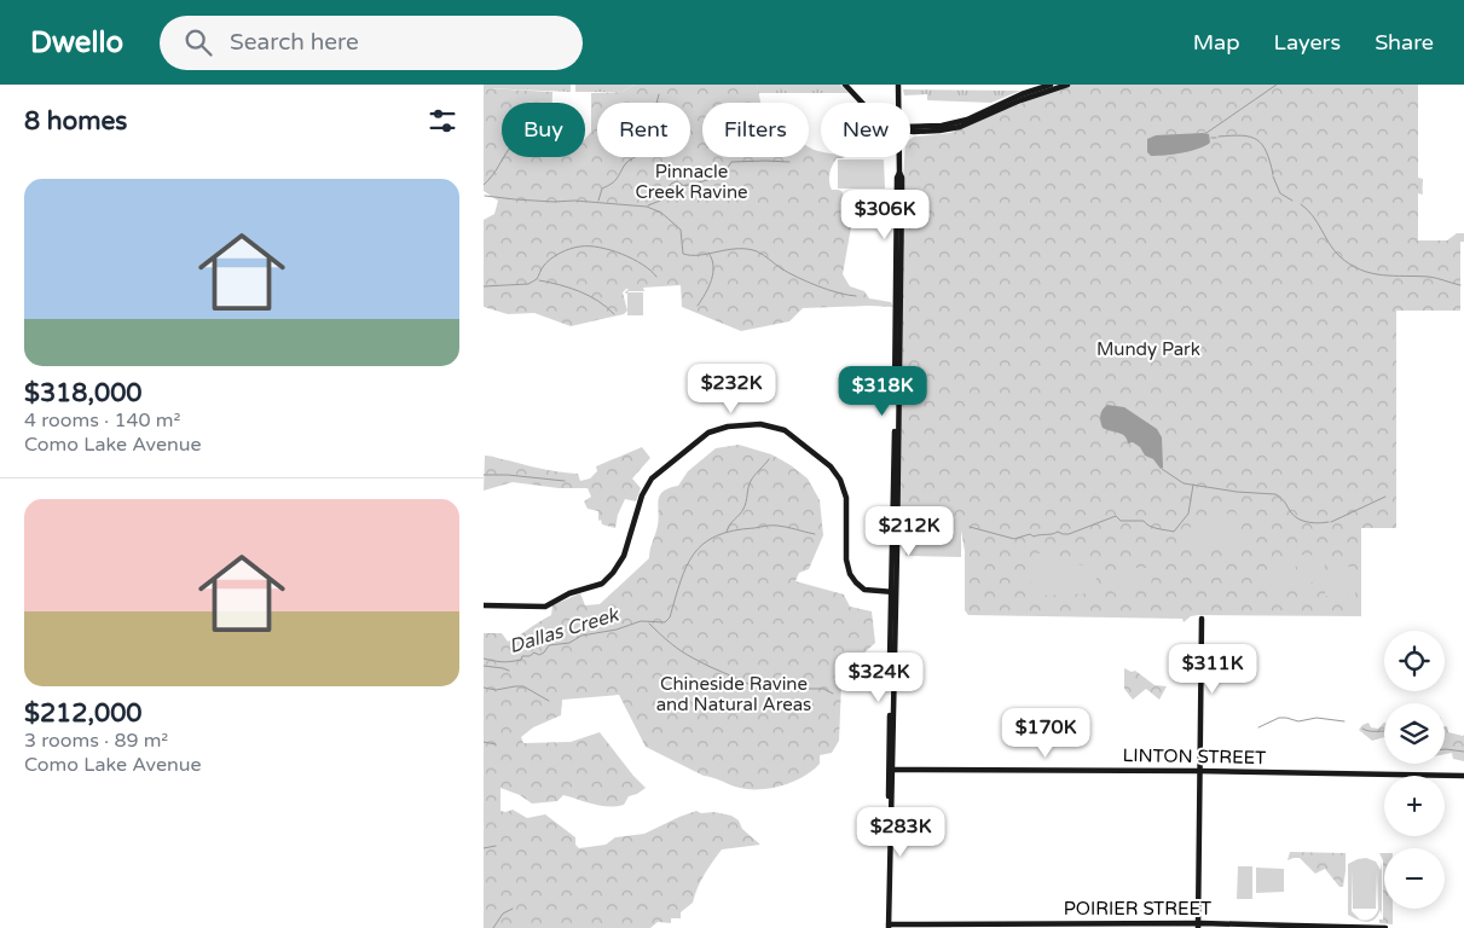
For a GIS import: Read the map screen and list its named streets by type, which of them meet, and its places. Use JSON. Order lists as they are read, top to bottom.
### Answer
{
  "streets": {
    "street": ["LINTON STREET", "POIRIER STREET"]
  },
  "water": ["Dallas Creek"],
  "parks": ["Pinnacle Creek Ravine", "Mundy Park", "Chineside Ravine and Natural Areas"],
  "page": {
    "header": "Dwello",
    "search": "Search here",
    "nav": ["Map", "Layers", "Share"],
    "heading": "8 homes",
    "chip": [
      "Buy",
      "Rent",
      "Filters",
      "New"
    ],
    "list": [
      {
        "name": "$318,000",
        "note": "4 rooms · 140 m² · Como Lake Avenue"
      },
      {
        "name": "$212,000",
        "note": "3 rooms · 89 m² · Como Lake Avenue"
      }
    ],
    "price": [
      "$306K",
      "$232K",
      "$318K",
      "$212K",
      "$311K",
      "$324K",
      "$170K",
      "$283K"
    ],
    "map_buttons": ["+", "−"]
  }
}
